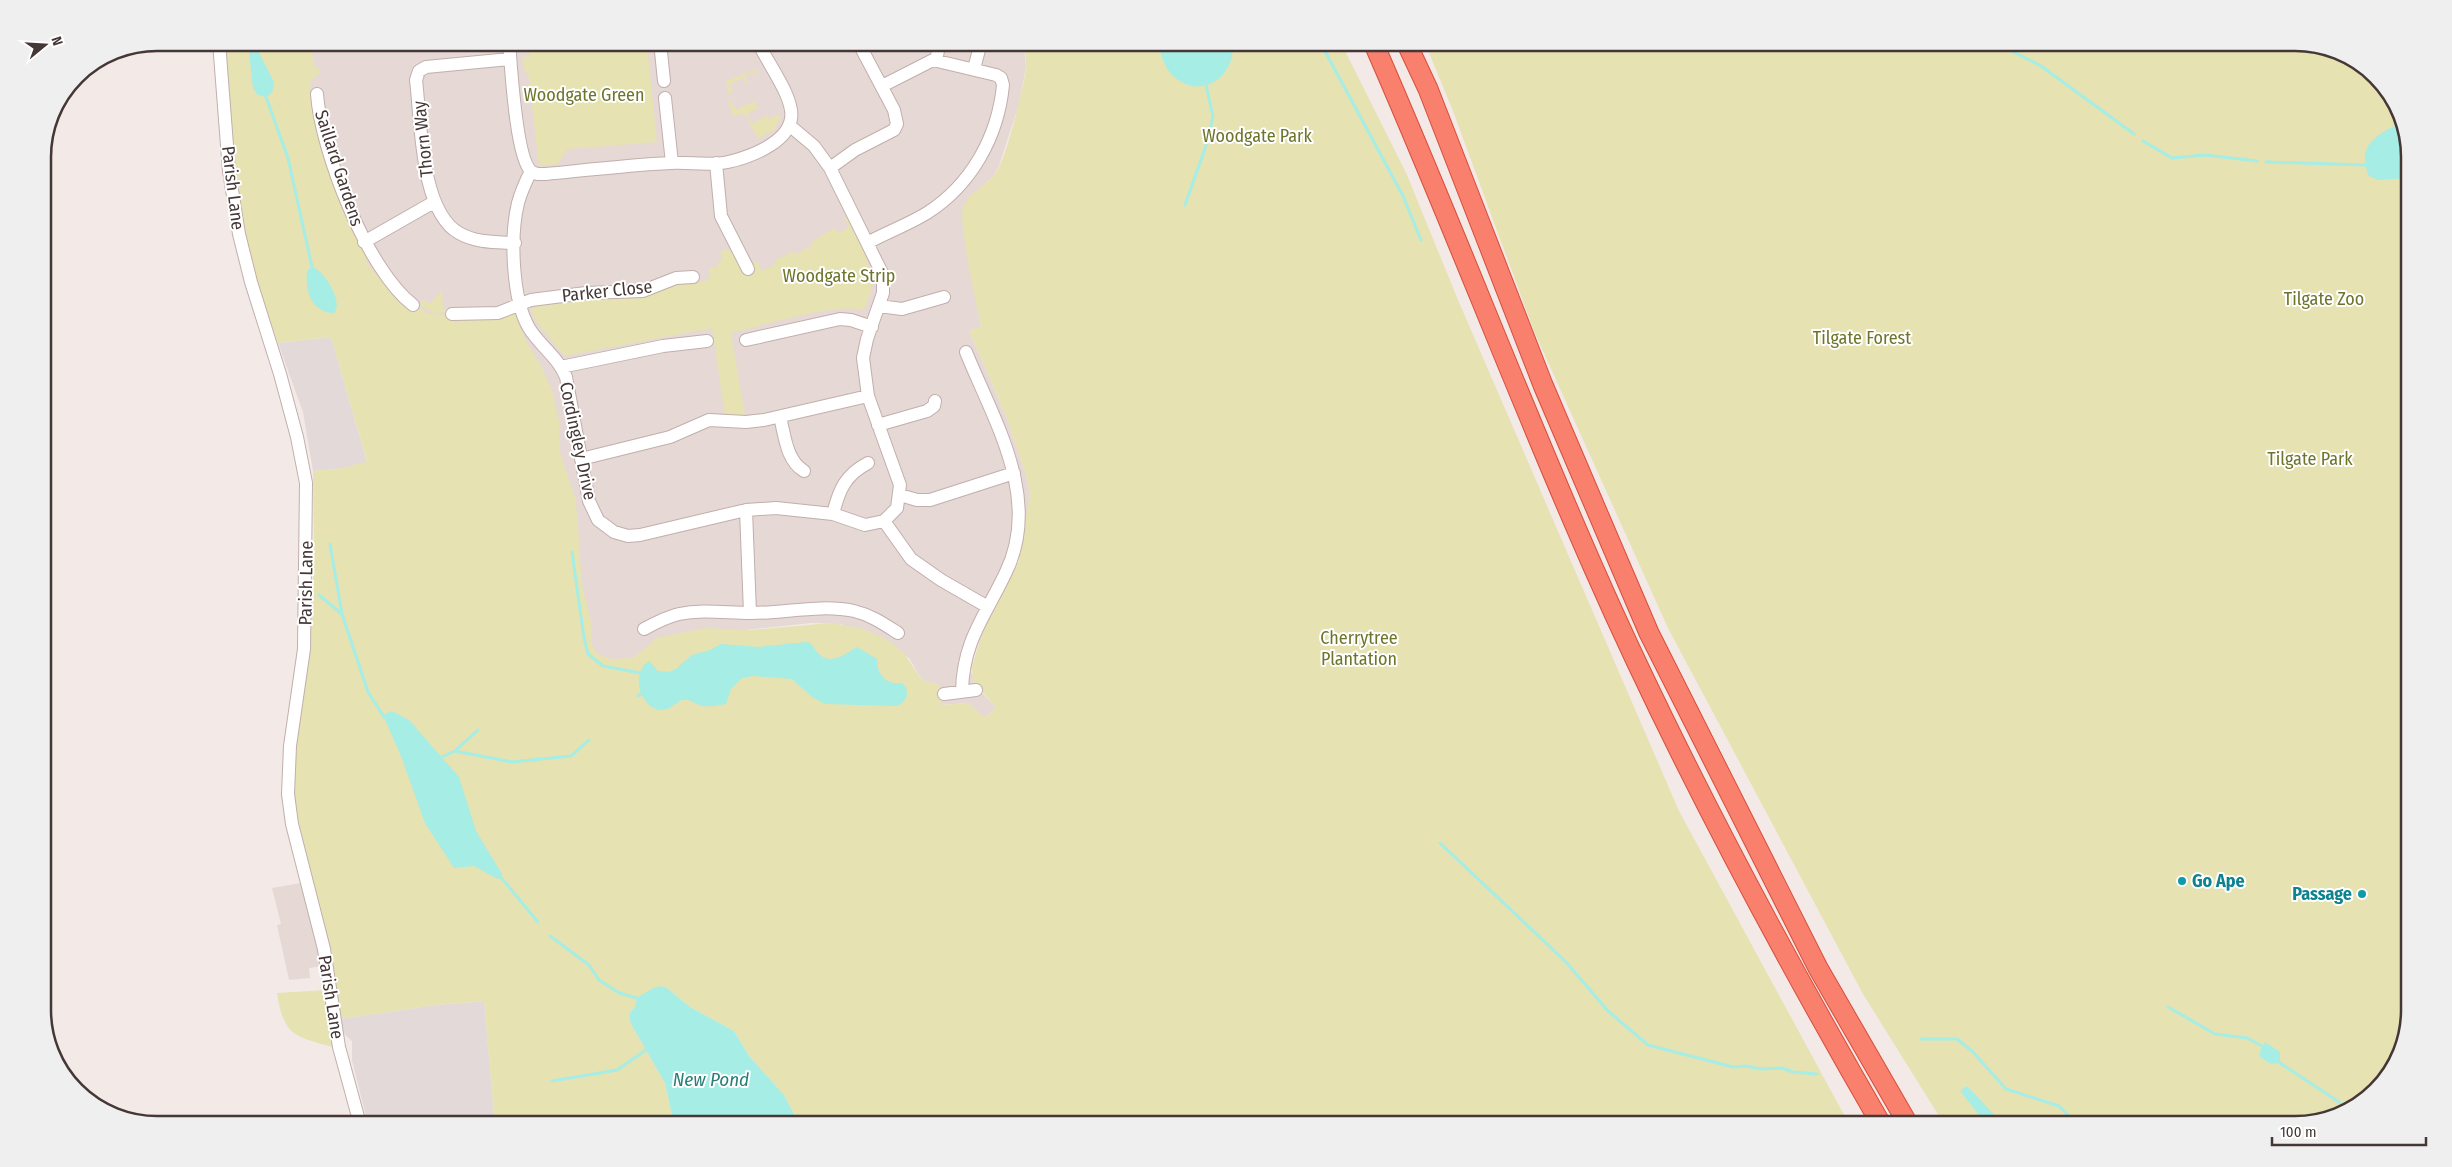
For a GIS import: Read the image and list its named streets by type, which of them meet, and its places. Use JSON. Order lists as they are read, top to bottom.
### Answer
{
  "streets": {
    "street": [
      "Thorn Way",
      "Saillard Gardens",
      "Parish Lane",
      "Parker Close",
      "Cordingley Drive"
    ]
  },
  "crossings": [
    ["Thorn Way", "Saillard Gardens"],
    ["Thorn Way", "Cordingley Drive"],
    ["Parker Close", "Cordingley Drive"]
  ],
  "water": ["New Pond"],
  "parks": [
    "Woodgate Green",
    "Woodgate Park",
    "Woodgate Strip",
    "Tilgate Zoo",
    "Tilgate Forest",
    "Tilgate Park",
    "Cherrytree Plantation"
  ],
  "places": ["Go Ape", "Passage"],
  "scale_bar": "100 m",
  "north": "right"
}
